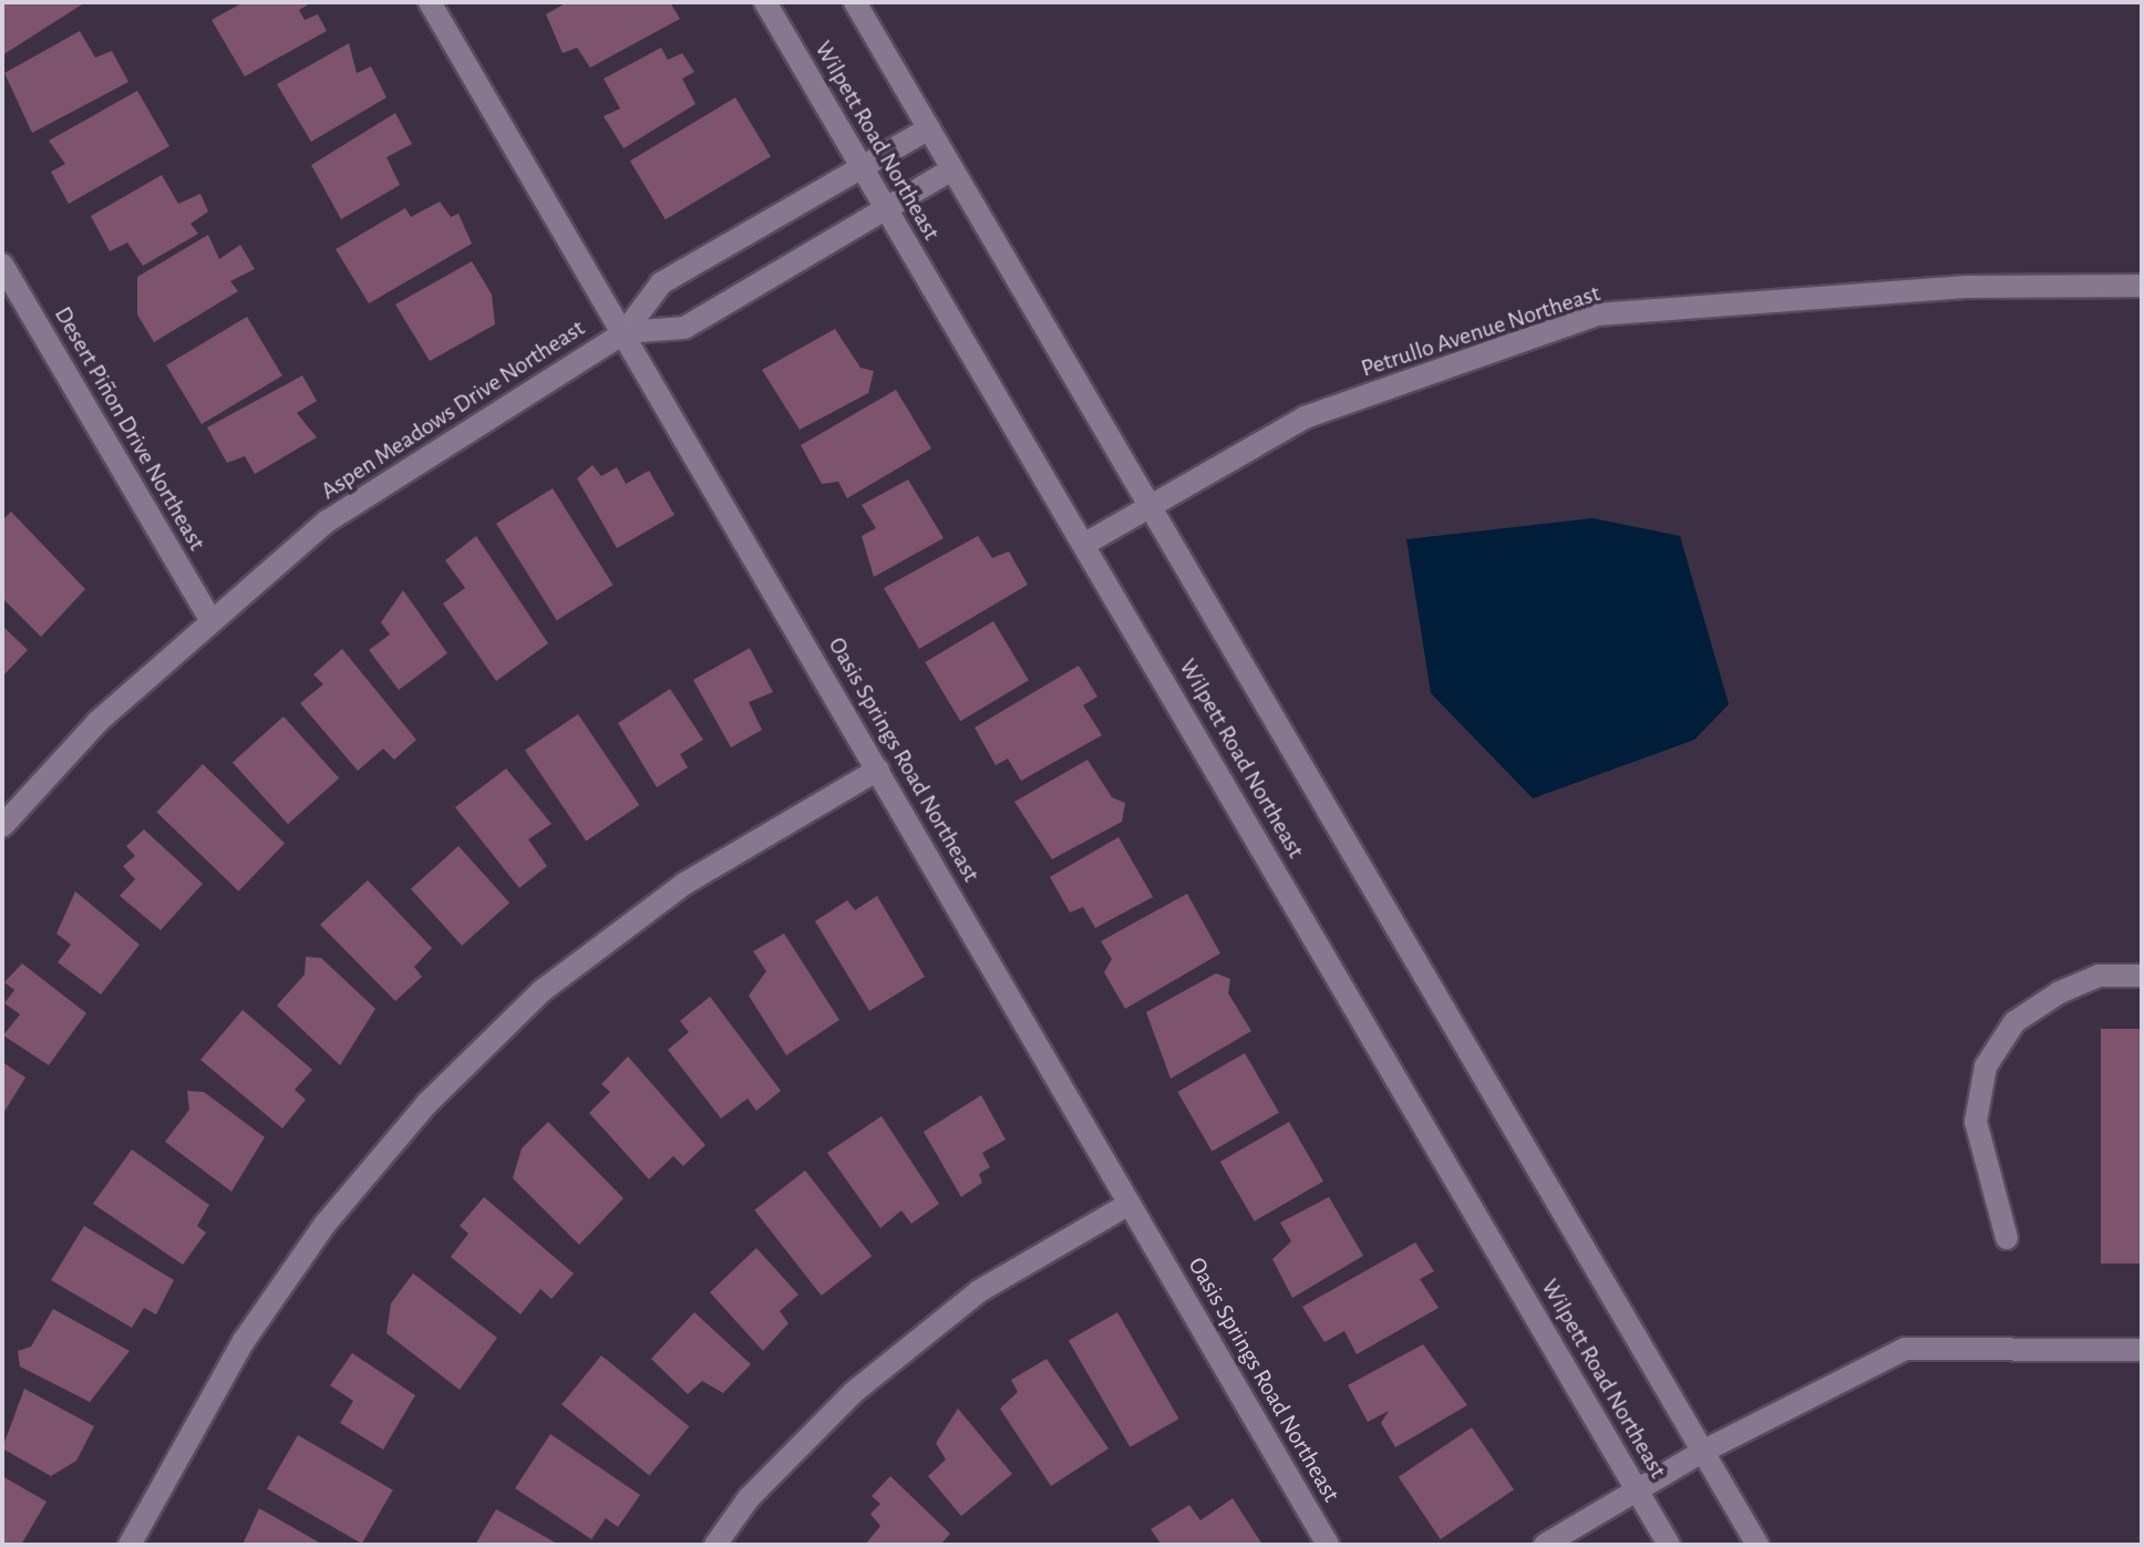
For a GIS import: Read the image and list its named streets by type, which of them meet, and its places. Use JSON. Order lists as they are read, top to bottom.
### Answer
{
  "streets": {
    "street": [
      "Wilpett Road Northeast",
      "Petrullo Avenue Northeast",
      "Aspen Meadows Drive Northeast",
      "Desert Piñon Drive Northeast",
      "Oasis Springs Road Northeast"
    ]
  },
  "crossings": [
    ["Wilpett Road Northeast", "Petrullo Avenue Northeast"],
    ["Wilpett Road Northeast", "Aspen Meadows Drive Northeast"],
    ["Aspen Meadows Drive Northeast", "Desert Piñon Drive Northeast"],
    ["Aspen Meadows Drive Northeast", "Oasis Springs Road Northeast"]
  ]
}
